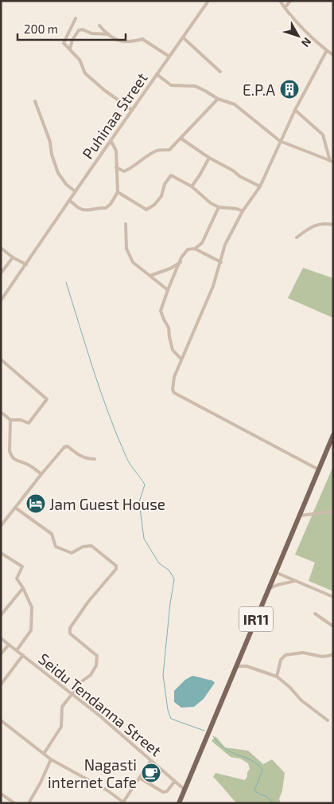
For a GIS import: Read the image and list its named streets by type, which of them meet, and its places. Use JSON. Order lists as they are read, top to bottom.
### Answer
{
  "streets": {
    "main road": ["IR11"],
    "street": ["Puhinaa Street", "Seidu Tendanna Street"]
  },
  "crossings": [
    ["IR11", "Seidu Tendanna Street"]
  ],
  "places": {
    "building": ["E.P.A"],
    "hotel": ["Jam Guest House"],
    "cafe": ["Nagasti internet Cafe"]
  },
  "scale_bar": "200 m",
  "north": "bottom right"
}
